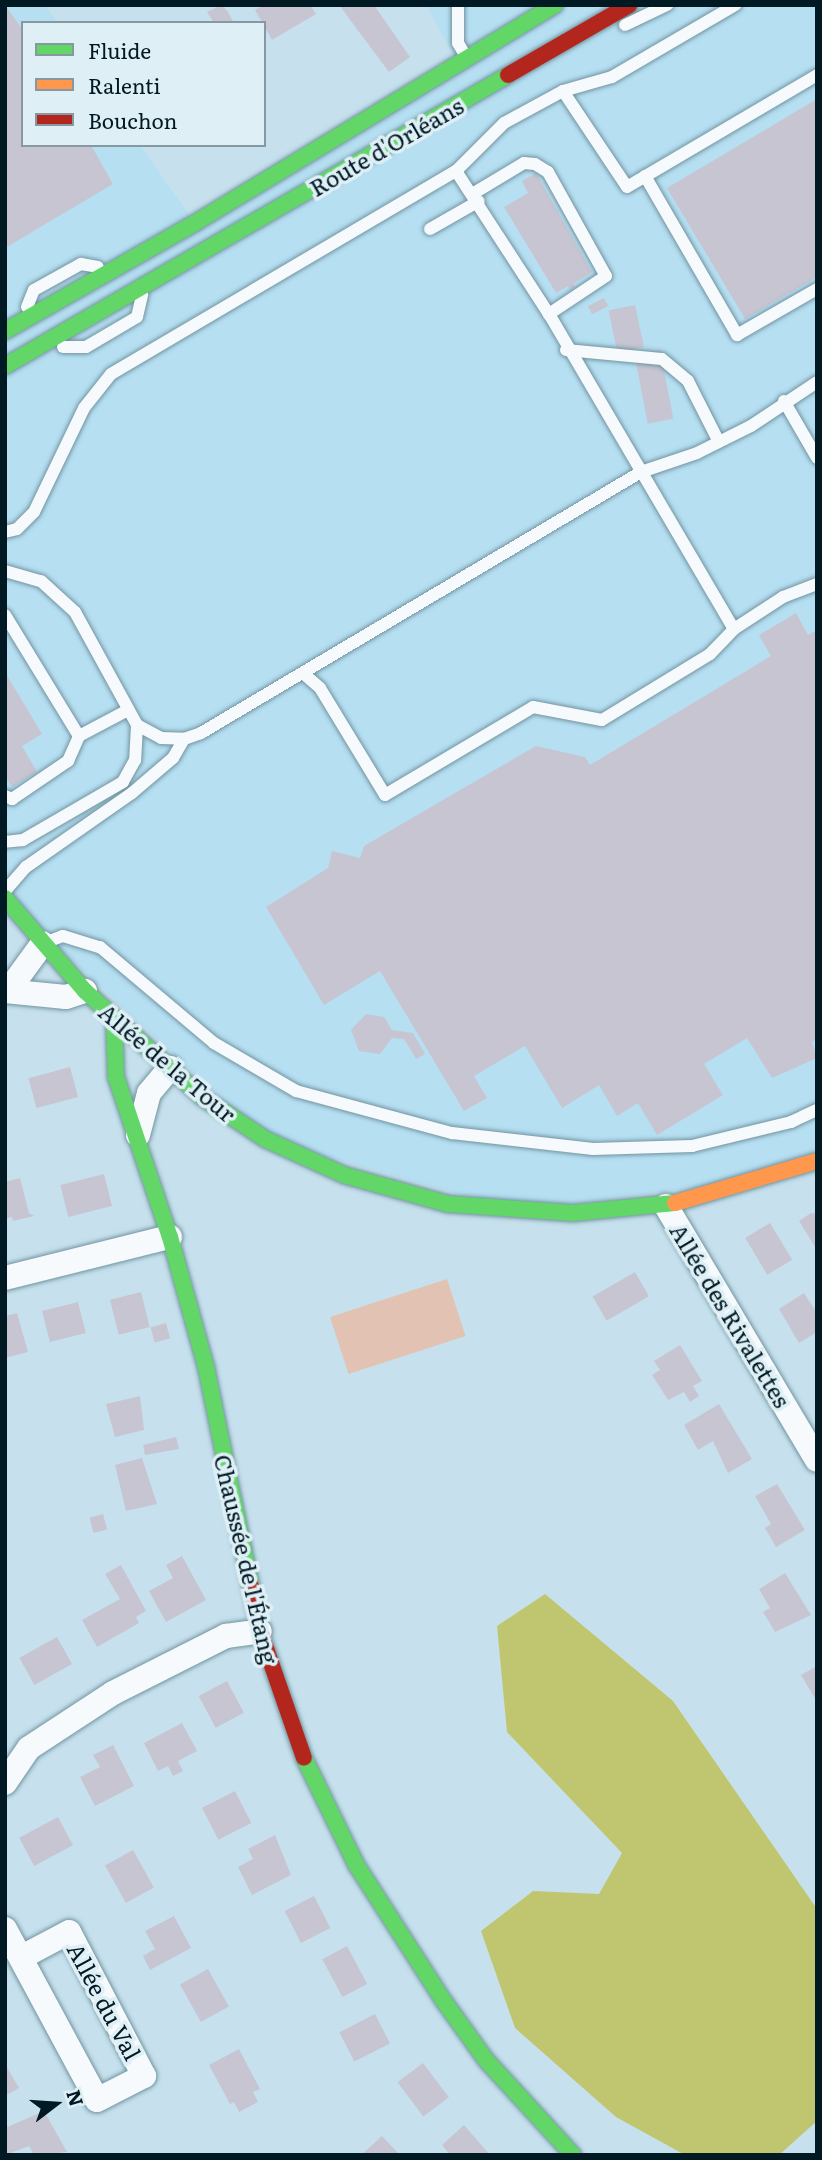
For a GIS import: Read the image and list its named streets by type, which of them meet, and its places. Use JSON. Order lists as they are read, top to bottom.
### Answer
{
  "streets": {
    "street": [
      "Route d'Orléans",
      "Allée de la Tour",
      "Allée des Rivalettes",
      "Chaussée de l'Étang",
      "Allée du Val"
    ]
  },
  "crossings": [
    ["Allée de la Tour", "Allée des Rivalettes"],
    ["Allée de la Tour", "Chaussée de l'Étang"]
  ],
  "legend": ["Fluide", "Ralenti", "Bouchon"],
  "north": "right"
}
